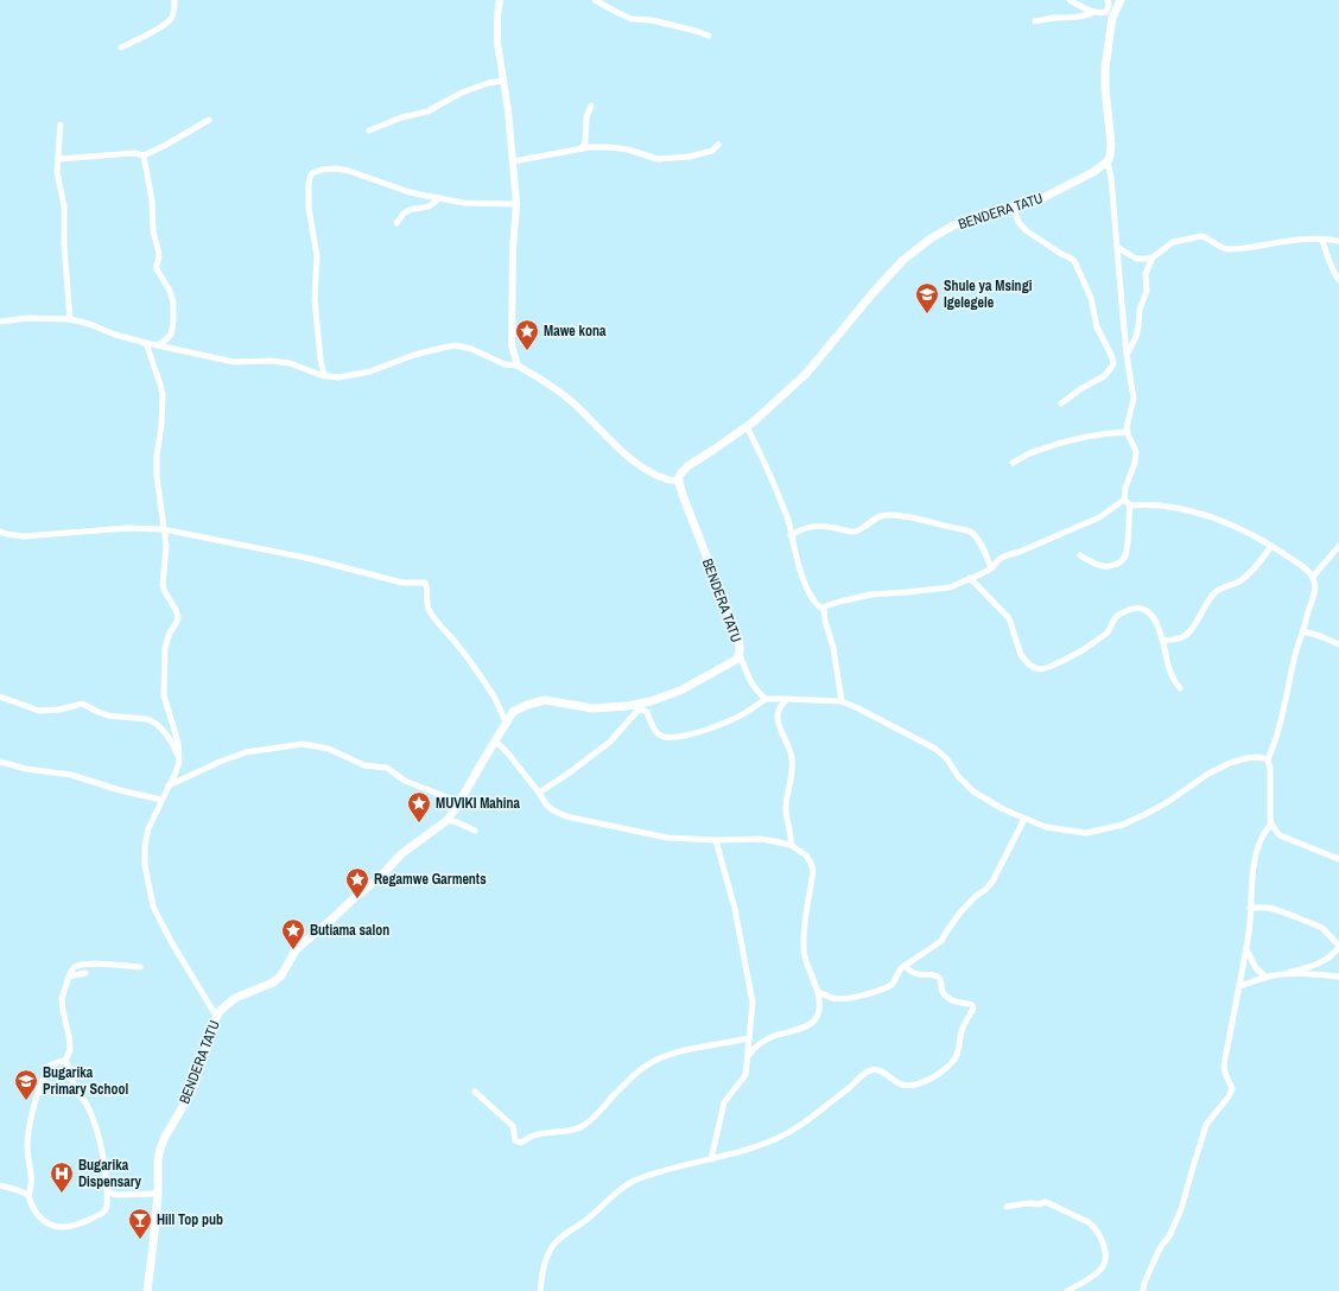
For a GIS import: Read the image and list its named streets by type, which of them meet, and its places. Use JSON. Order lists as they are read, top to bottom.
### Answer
{
  "streets": {
    "main road": ["BENDERA TATU"]
  },
  "places": {
    "school or university": ["Shule ya Msingi Igelegele", "Bugarika Primary School"],
    "place": [
      "Mawe kona",
      "MUVIKI Mahina",
      "Regamwe Garments",
      "Butiama salon"
    ],
    "hospital": ["Bugarika Dispensary"],
    "bar": ["Hill Top pub"]
  }
}
